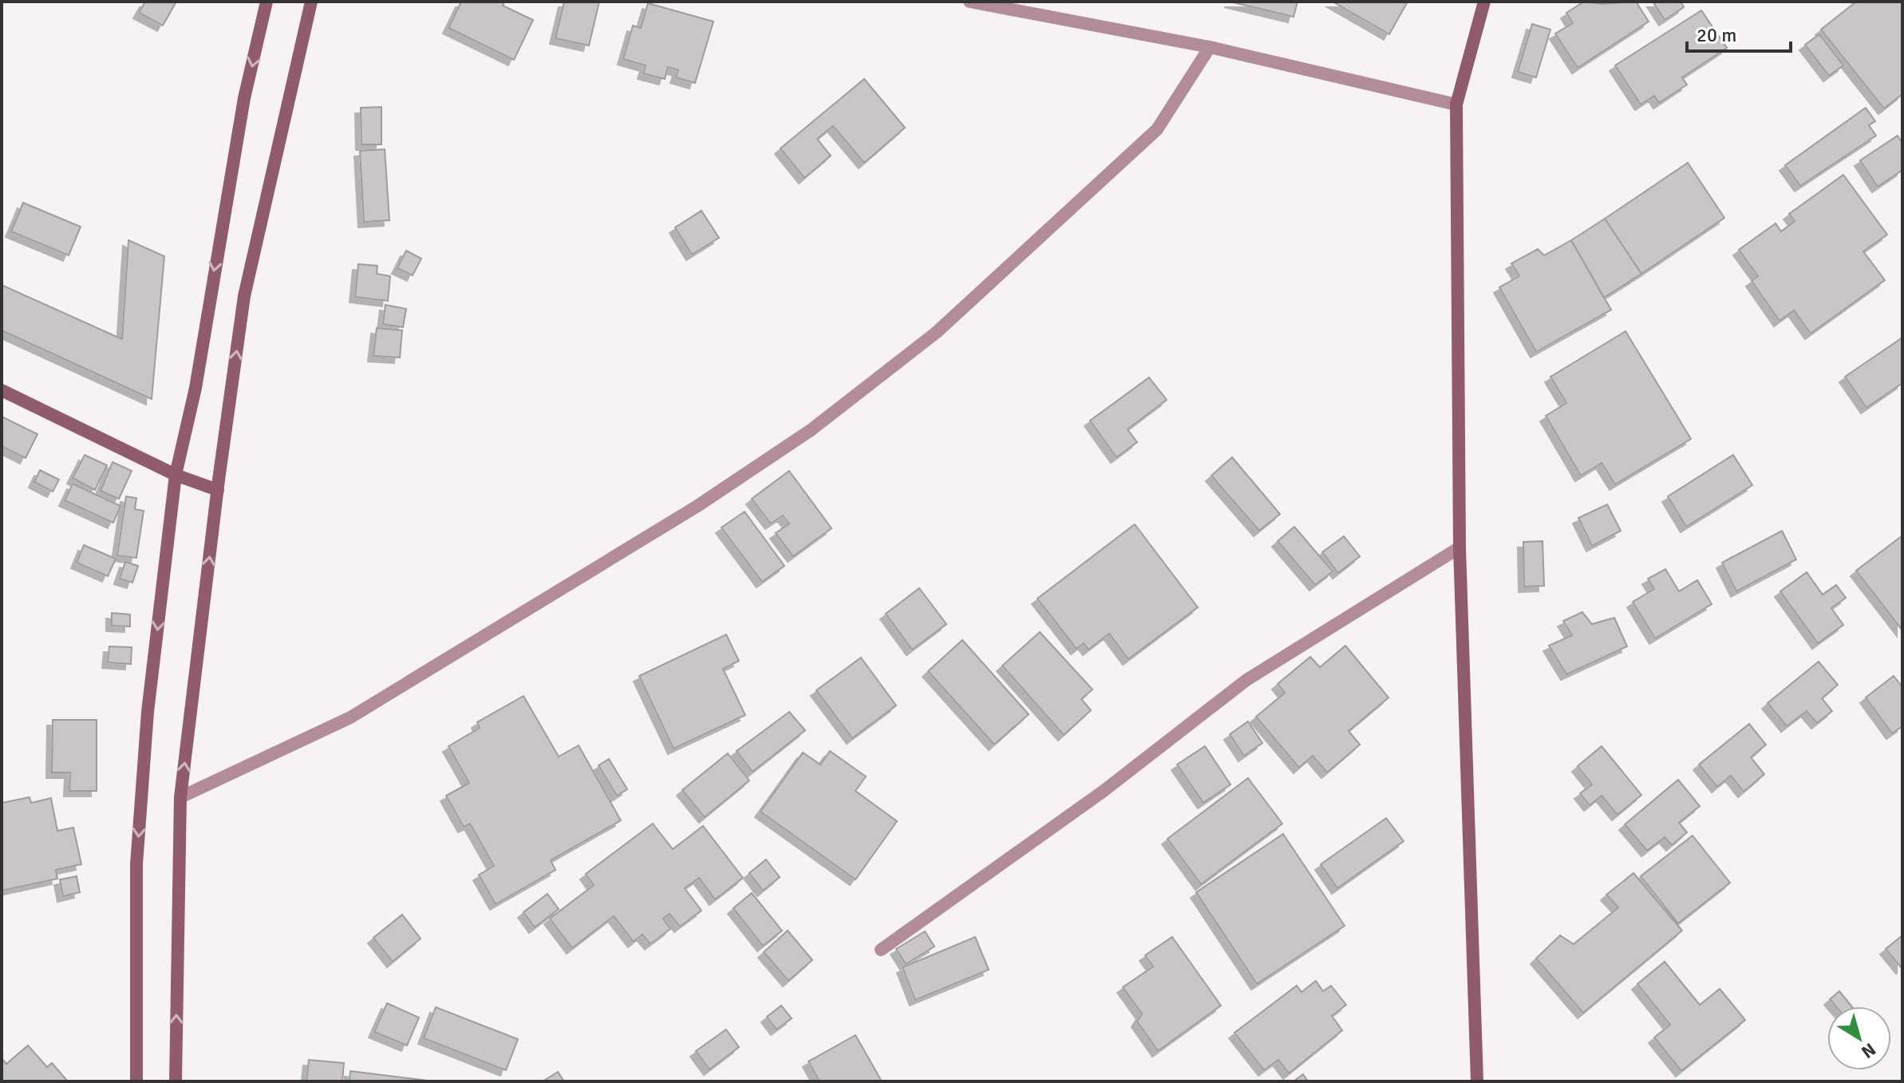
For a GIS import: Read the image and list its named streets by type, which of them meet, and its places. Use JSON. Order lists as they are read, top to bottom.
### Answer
{
  "scale_bar": "20 m",
  "north": "bottom right"
}
